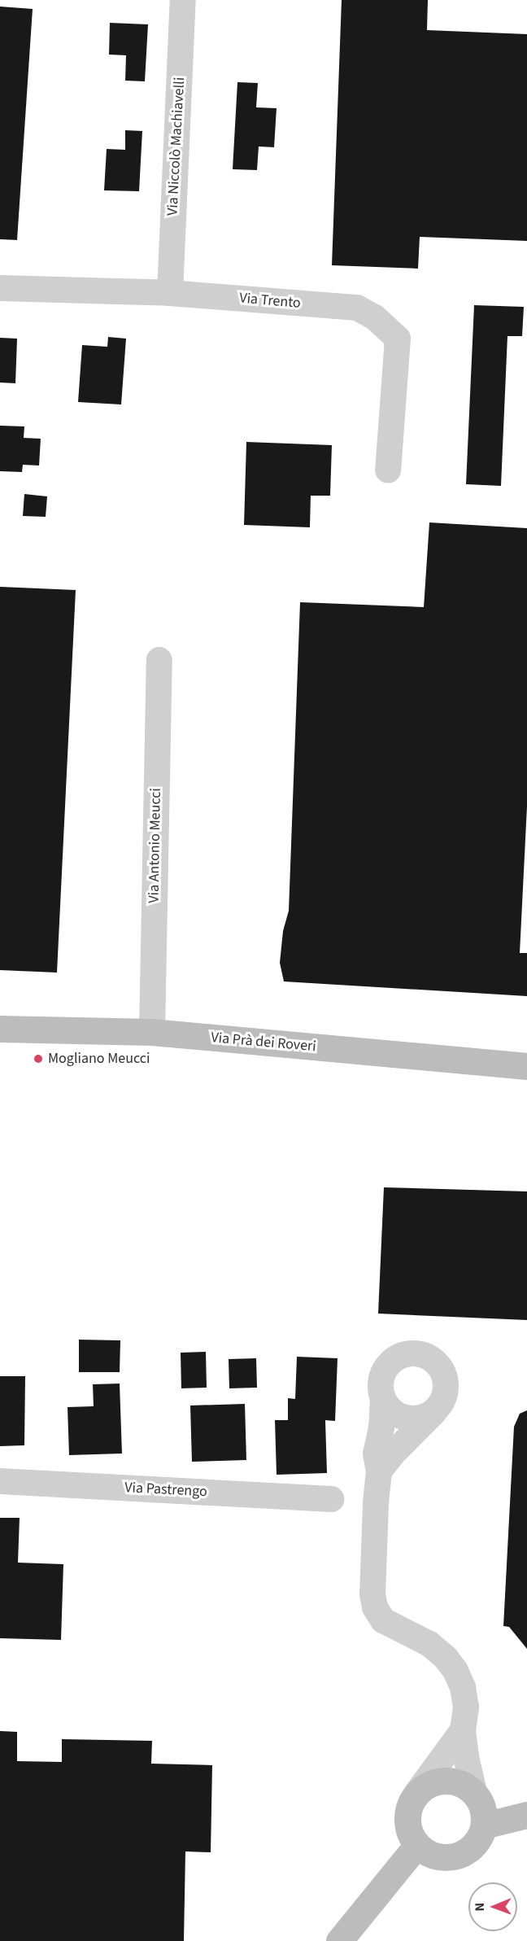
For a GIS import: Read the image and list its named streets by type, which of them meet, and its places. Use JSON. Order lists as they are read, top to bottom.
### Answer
{
  "streets": {
    "main road": ["Via Prà dei Roveri"],
    "street": [
      "Via Niccolò Machiavelli",
      "Via Trento",
      "Via Antonio Meucci",
      "Via Pastrengo"
    ]
  },
  "crossings": [
    ["Via Niccolò Machiavelli", "Via Trento"],
    ["Via Antonio Meucci", "Via Prà dei Roveri"]
  ],
  "places": ["Mogliano Meucci"],
  "north": "left"
}
